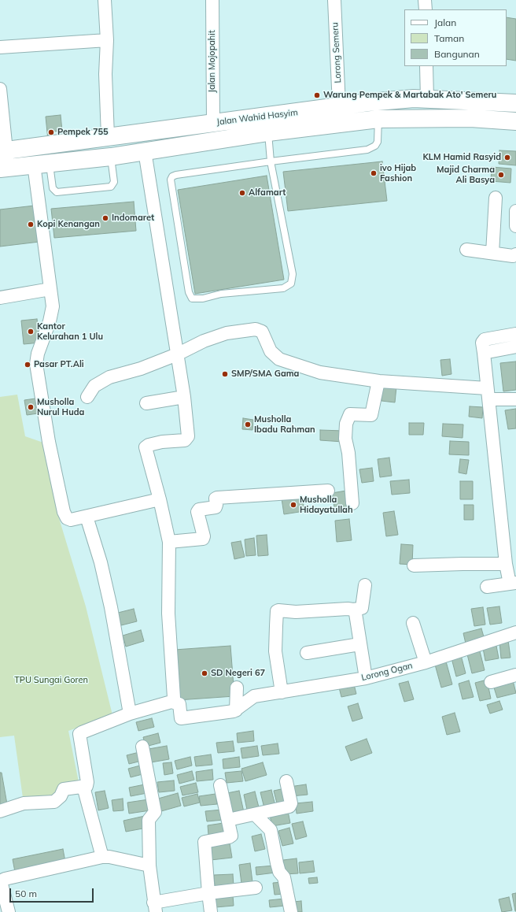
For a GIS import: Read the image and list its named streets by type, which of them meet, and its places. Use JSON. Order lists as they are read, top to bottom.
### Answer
{
  "streets": {
    "highway": ["Jalan Wahid Hasyim"],
    "street": ["Lorong Semeru", "Jalan Mojopahit", "Lorong Ogan"]
  },
  "crossings": [
    ["Lorong Semeru", "Jalan Wahid Hasyim"],
    ["Jalan Mojopahit", "Jalan Wahid Hasyim"]
  ],
  "parks": ["TPU Sungai Goren"],
  "places": [
    "Warung Pempek & Martabak Ato' Semeru",
    "Pempek 755",
    "KLM Hamid Rasyid",
    "ivo Hijab Fashion",
    "Majid Charma Ali Basya",
    "Alfamart",
    "Indomaret",
    "Kopi Kenangan",
    "Kantor Kelurahan 1 Ulu",
    "Pasar PT.Ali",
    "SMP/SMA Gama",
    "Musholla Nurul Huda",
    "Musholla Ibadu Rahman",
    "Musholla Hidayatullah",
    "SD Negeri 67"
  ],
  "legend": ["Jalan", "Taman", "Bangunan"],
  "scale_bar": "50 m"
}
